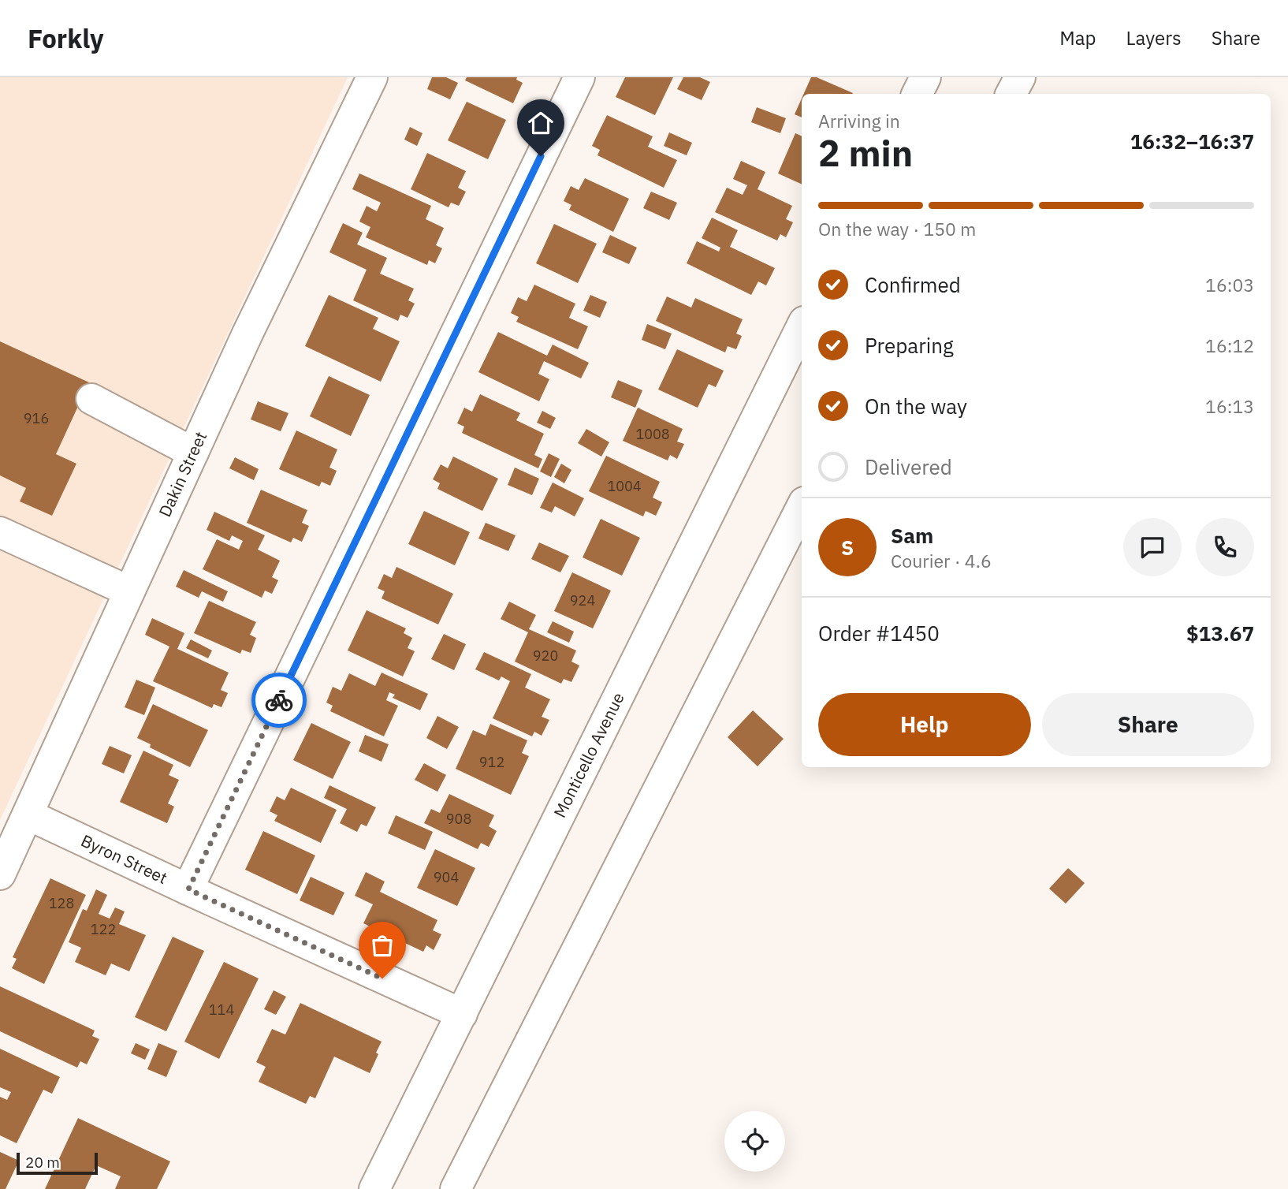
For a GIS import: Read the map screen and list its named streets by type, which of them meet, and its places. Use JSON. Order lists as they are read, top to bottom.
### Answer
{
  "streets": {
    "street": ["Dakin Street", "Monticello Avenue", "Byron Street"]
  },
  "crossings": [
    ["Dakin Street", "Byron Street"],
    ["Monticello Avenue", "Byron Street"]
  ],
  "house_numbers": [
    "916",
    "1008",
    "1004",
    "924",
    "920",
    "912",
    "908",
    "904",
    "128",
    "122",
    "114"
  ],
  "scale_bar": "20 m",
  "page": {
    "header": "Forkly",
    "nav": ["Map", "Layers", "Share"],
    "heading": ["2 min", "Arriving in", "16:32–16:37"],
    "panel": [
      "Sam",
      "Courier · 4.6",
      "Order #1450",
      "$13.67"
    ],
    "bar": "On the way · 150 m",
    "list": [
      ["Confirmed", "16:03"],
      ["Preparing", "16:12"],
      ["On the way", "16:13"],
      "Delivered"
    ],
    "round": "S",
    "buttons": ["Help", "Share"],
    "scale": "20 m"
  }
}
